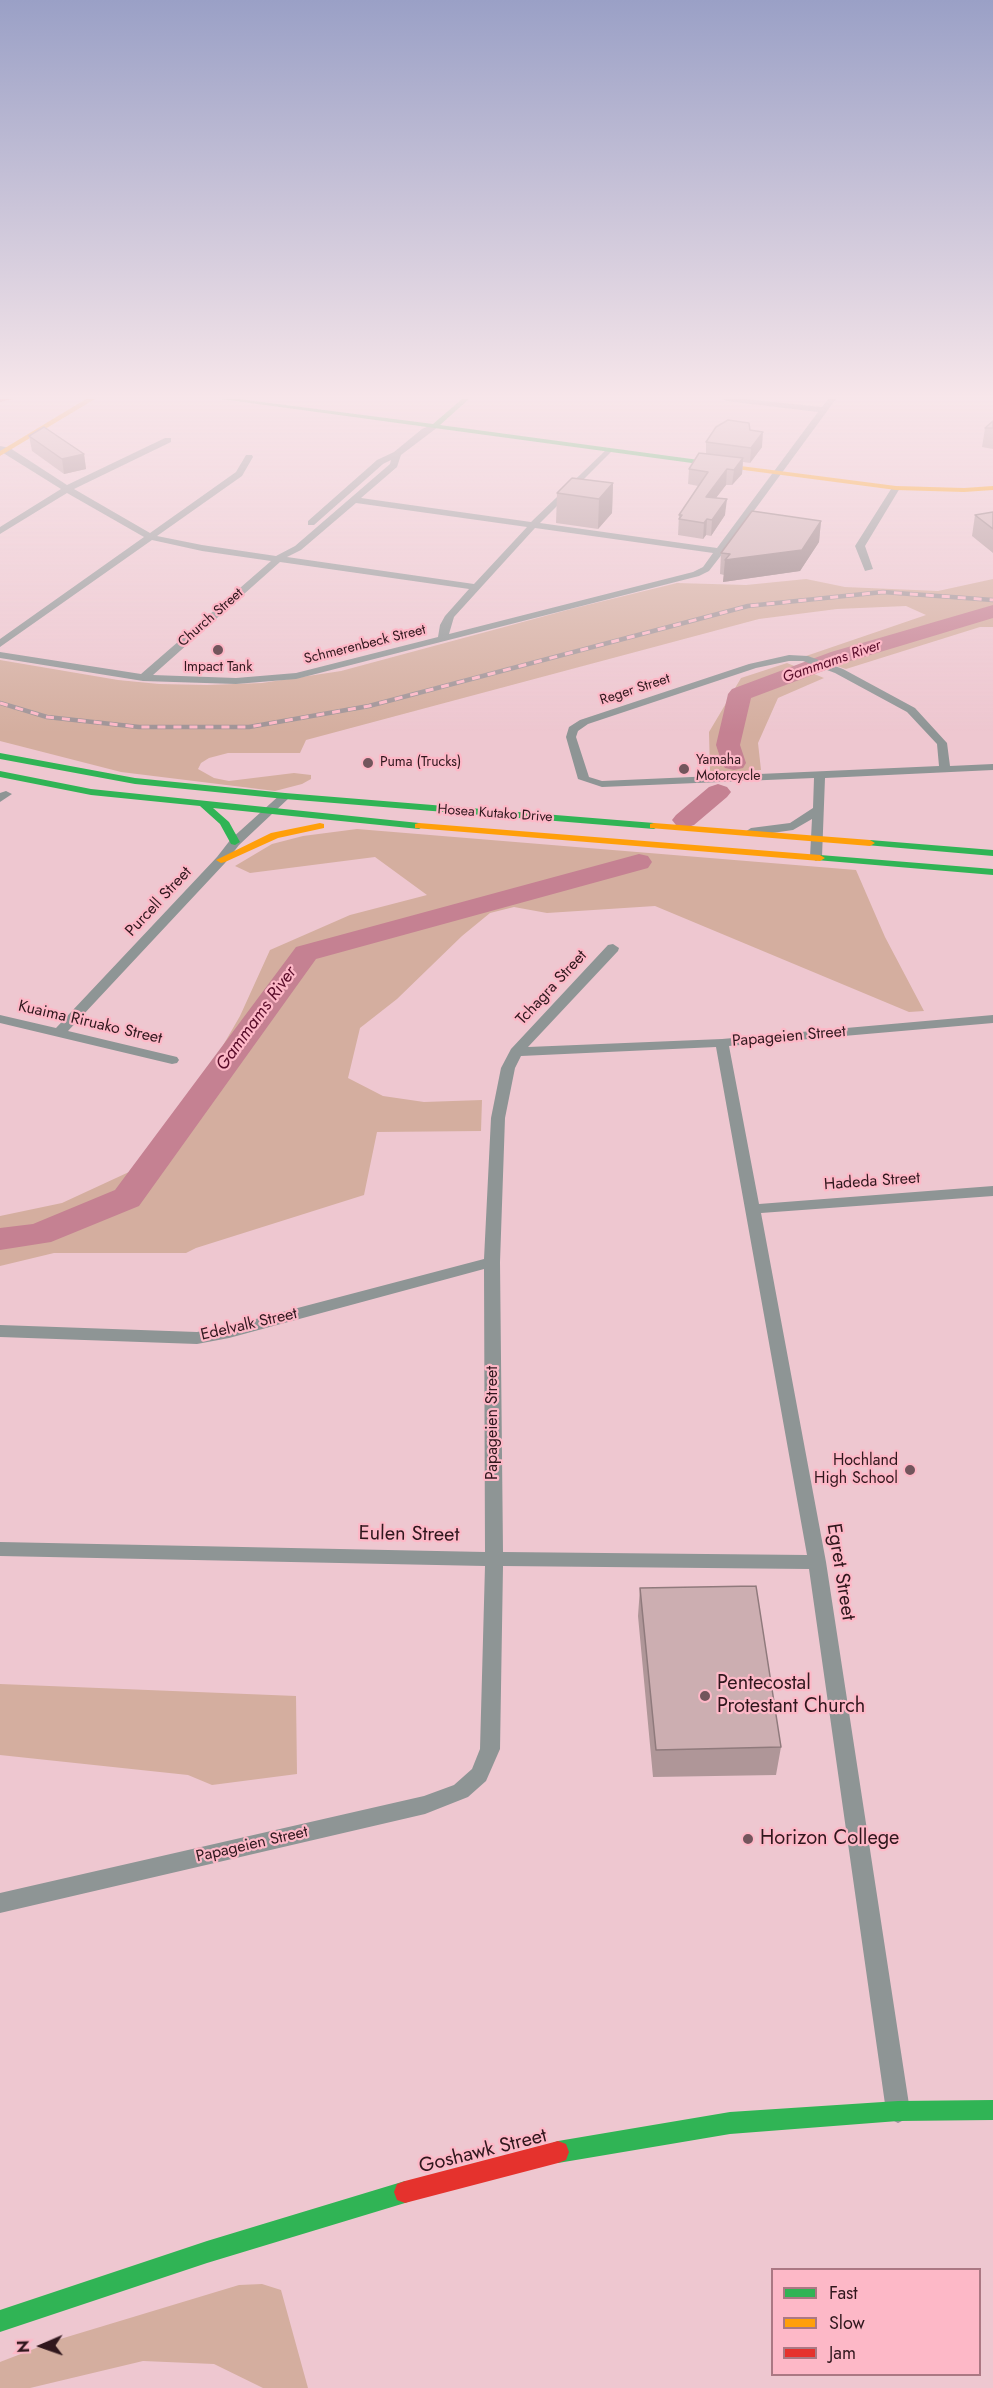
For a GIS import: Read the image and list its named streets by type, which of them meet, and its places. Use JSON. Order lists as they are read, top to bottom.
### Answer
{
  "streets": {
    "main road": ["Hosea Kutako Drive", "Goshawk Street"],
    "street": [
      "Church Street",
      "Schmerenbeck Street",
      "Reger Street",
      "Purcell Street",
      "Tchagra Street",
      "Kuaima Riruako Street",
      "Papageien Street",
      "Hadeda Street",
      "Edelvalk Street",
      "Eulen Street",
      "Egret Street"
    ]
  },
  "crossings": [
    ["Church Street", "Schmerenbeck Street"],
    ["Hosea Kutako Drive", "Purcell Street"],
    ["Purcell Street", "Kuaima Riruako Street"],
    ["Tchagra Street", "Papageien Street"],
    ["Papageien Street", "Edelvalk Street"],
    ["Papageien Street", "Eulen Street"],
    ["Papageien Street", "Egret Street"],
    ["Hadeda Street", "Egret Street"],
    ["Eulen Street", "Egret Street"],
    ["Egret Street", "Goshawk Street"]
  ],
  "water": ["Gammams River"],
  "places": [
    "Impact Tank",
    "Puma (Trucks)",
    "Yamaha Motorcycle",
    "Hochland High School",
    "Pentecostal Protestant Church",
    "Horizon College"
  ],
  "legend": ["Fast", "Slow", "Jam"],
  "north": "left"
}
